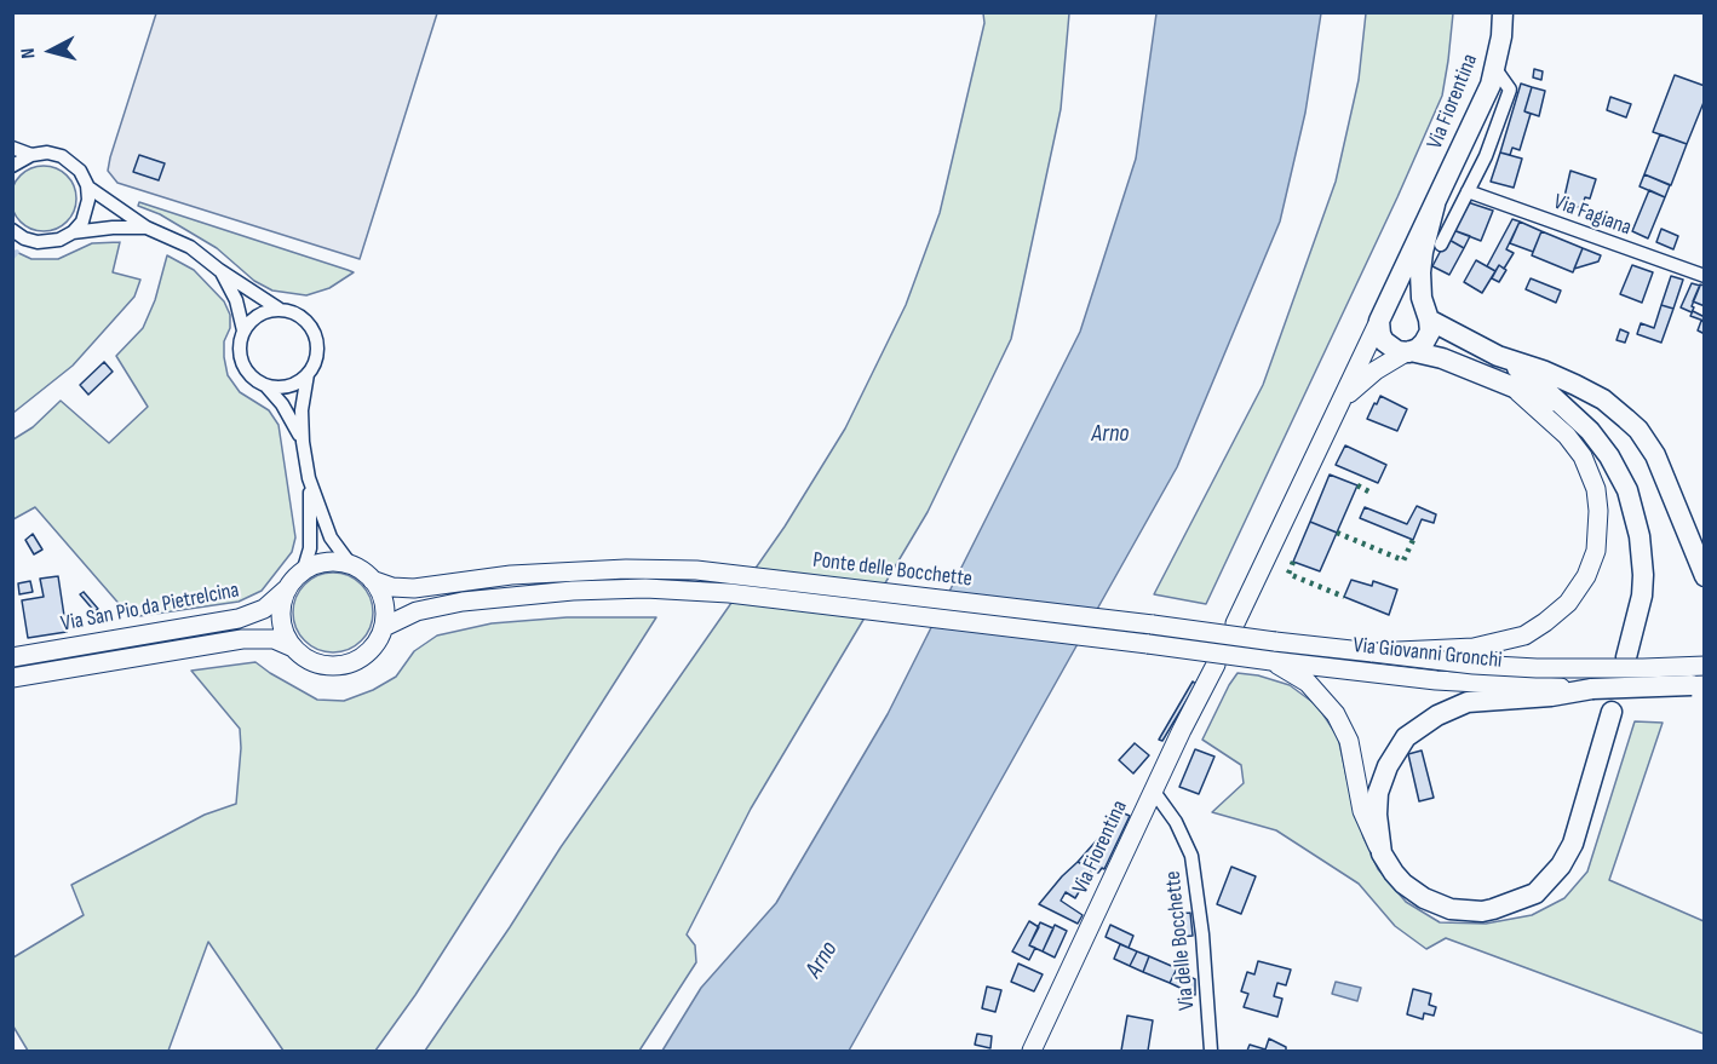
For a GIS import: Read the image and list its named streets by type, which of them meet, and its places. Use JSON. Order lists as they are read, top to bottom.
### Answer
{
  "streets": {
    "main road": [
      "Via Fiorentina",
      "Ponte delle Bocchette",
      "Via San Pio da Pietrelcina",
      "Via Giovanni Gronchi"
    ],
    "street": ["Via Fagiana", "Via delle Bocchette"]
  },
  "crossings": [
    ["Via Fiorentina", "Via delle Bocchette"],
    ["Ponte delle Bocchette", "Via San Pio da Pietrelcina"],
    ["Ponte delle Bocchette", "Via Giovanni Gronchi"]
  ],
  "water": ["Arno"],
  "north": "left"
}
